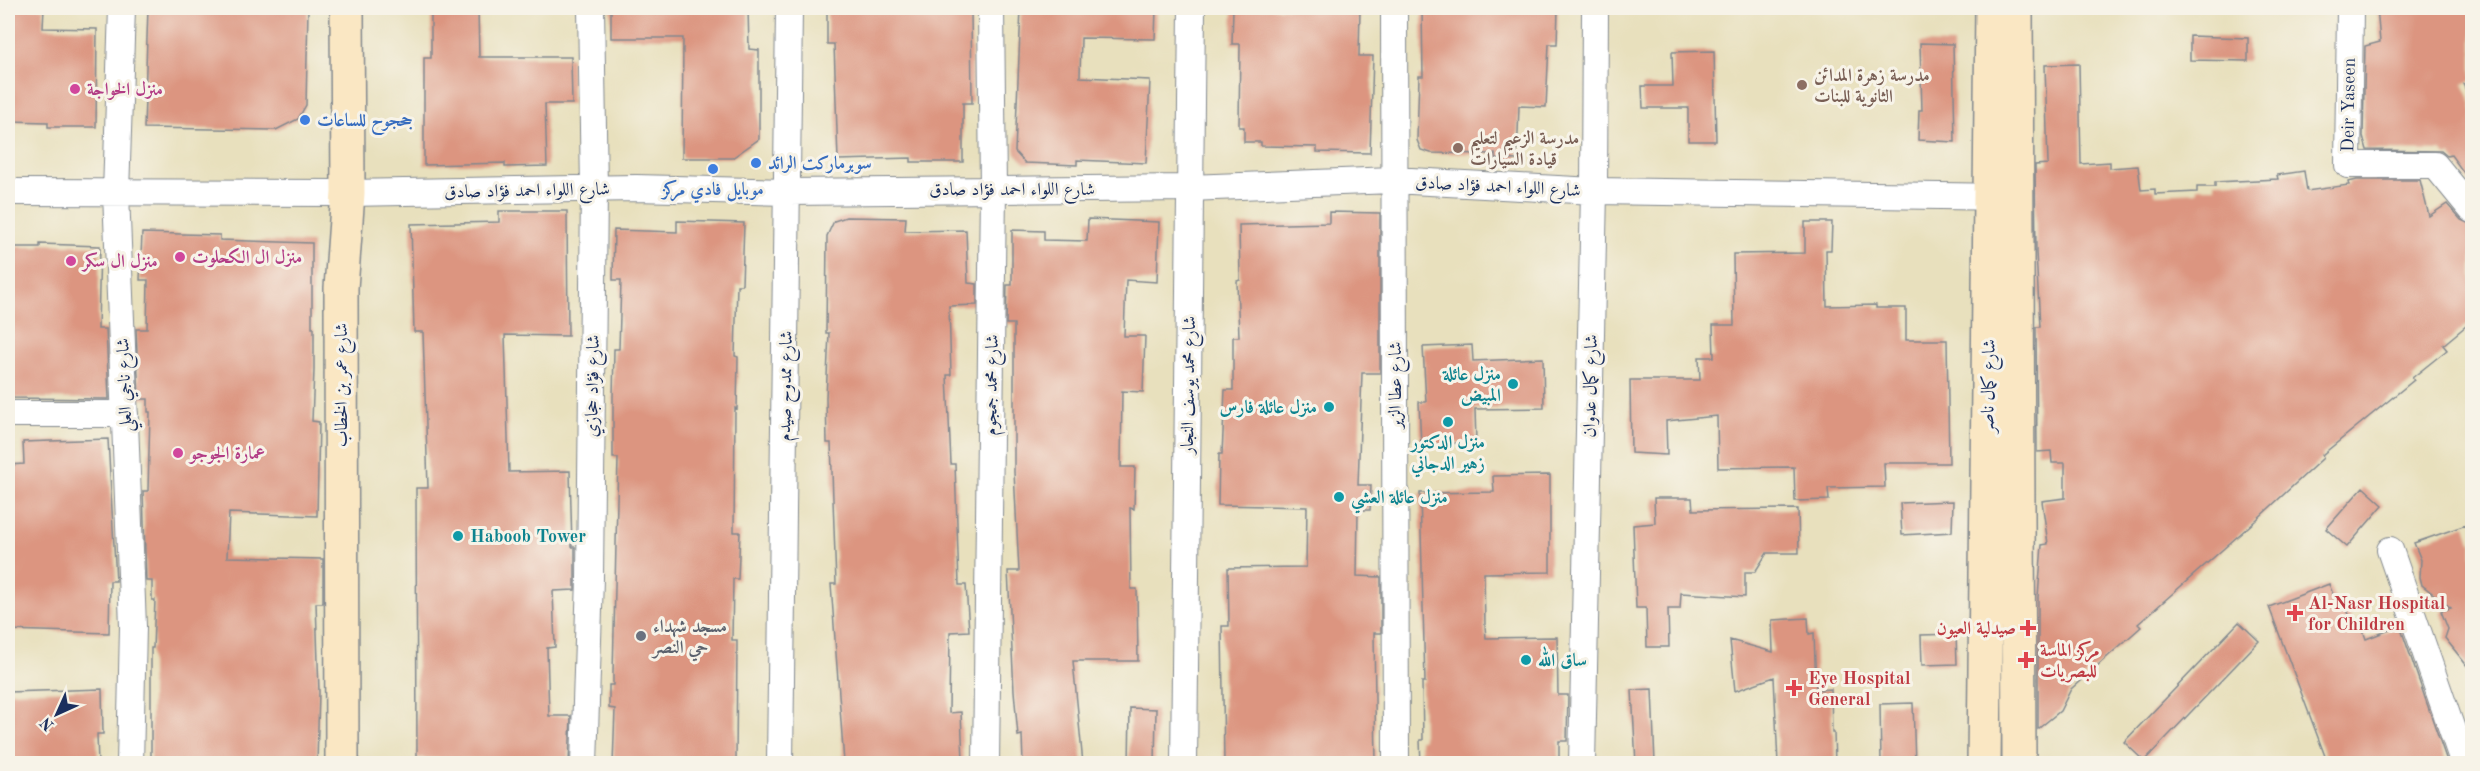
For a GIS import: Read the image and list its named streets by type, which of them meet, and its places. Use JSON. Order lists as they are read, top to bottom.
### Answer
{
  "streets": {
    "main road": ["شارع عمر بن الخطاب", "شارع كمال ناصر"],
    "street": [
      "Deir Yaseen",
      "شارع اللواء احمد فؤاد صادق",
      "شارع ناجي العلي",
      "شارع محمد جمجوم",
      "شارع محمد يوسف النجار",
      "شارع عطا الزير",
      "شارع فؤاد حجازي",
      "شارع ممدوح صيدم",
      "شارع كمال عدوان"
    ]
  },
  "crossings": [
    ["شارع اللواء احمد فؤاد صادق", "شارع ناجي العلي"],
    ["شارع اللواء احمد فؤاد صادق", "شارع عمر بن الخطاب"],
    ["شارع اللواء احمد فؤاد صادق", "شارع محمد جمجوم"],
    ["شارع اللواء احمد فؤاد صادق", "شارع محمد يوسف النجار"],
    ["شارع اللواء احمد فؤاد صادق", "شارع عطا الزير"],
    ["شارع اللواء احمد فؤاد صادق", "شارع فؤاد حجازي"],
    ["شارع اللواء احمد فؤاد صادق", "شارع ممدوح صيدم"],
    ["شارع اللواء احمد فؤاد صادق", "شارع كمال عدوان"],
    ["شارع اللواء احمد فؤاد صادق", "شارع كمال ناصر"]
  ],
  "places": {
    "other": [
      "مدرسة زهرة المدائن الثانوية للبنات",
      "منزل الخواجة",
      "جحجوح للساعات",
      "مدرسة الزعيم لتعليم قيادة السيارات",
      "سوبرماركت الرائد",
      "موبايل فادي مركز",
      "منزل ال الكحلوت",
      "منزل ال سكر",
      "منزل عائلة المبيض",
      "منزل عائلة فارس",
      "منزل الدكتور زهير الدجاني",
      "عمارة الجوجو",
      "منزل عائلة العشي",
      "Haboob Tower",
      "مسجد شهداء حي النصر",
      "ساق الله"
    ],
    "health": [
      "Al-Nasr Hospital for Children",
      "صيدلية العيون",
      "مركز الماسة للبصريات",
      "Eye Hospital General"
    ]
  },
  "north": "bottom left"
}
